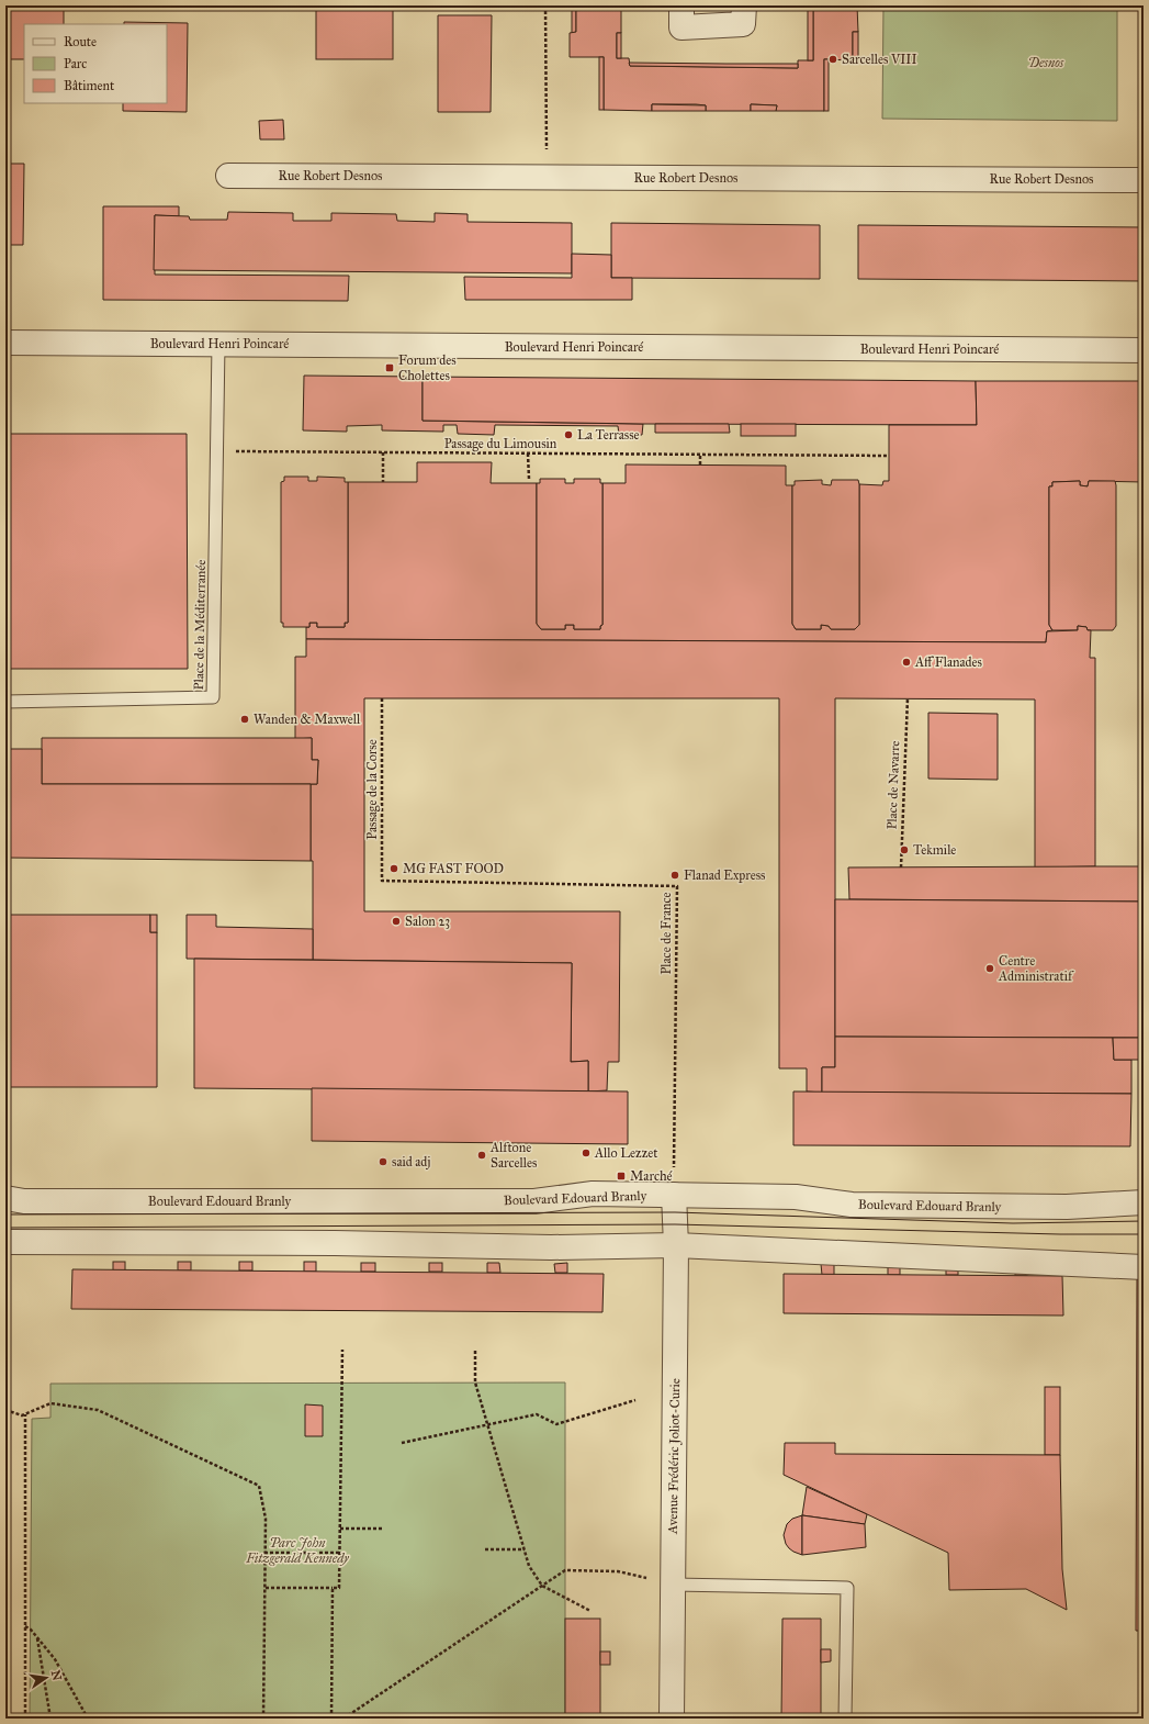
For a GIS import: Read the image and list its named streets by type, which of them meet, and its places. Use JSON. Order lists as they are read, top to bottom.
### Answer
{
  "streets": {
    "street": [
      "Rue Robert Desnos",
      "Boulevard Henri Poincaré",
      "Boulevard Edouard Branly",
      "Avenue Frédéric Joliot-Curie"
    ],
    "lane": ["Place de la Méditerranée"],
    "path": [
      "Passage du Limousin",
      "Place de Navarre",
      "Passage de la Corse",
      "Place de France"
    ]
  },
  "crossings": [
    ["Boulevard Henri Poincaré", "Place de la Méditerranée"],
    ["Passage du Limousin", "Place de la Méditerranée"],
    ["Passage de la Corse", "Place de France"],
    ["Place de France", "Boulevard Edouard Branly"],
    ["Place de France", "Avenue Frédéric Joliot-Curie"],
    ["Boulevard Edouard Branly", "Avenue Frédéric Joliot-Curie"]
  ],
  "parks": ["Desnos", "Parc John Fitzgerald Kennedy"],
  "places": {
    "other": [
      "Sarcelles VIII",
      "La Terrasse",
      "Aff Flanades",
      "Wanden & Maxwell",
      "Tekmile",
      "MG FAST FOOD",
      "Flanad Express",
      "Salon 23",
      "Centre Administratif",
      "Allo Lezzet",
      "Alftone Sarcelles",
      "said adj"
    ],
    "transit": ["Forum des Cholettes", "Marché"]
  },
  "legend": ["Route", "Parc", "Bâtiment"],
  "north": "right"
}
